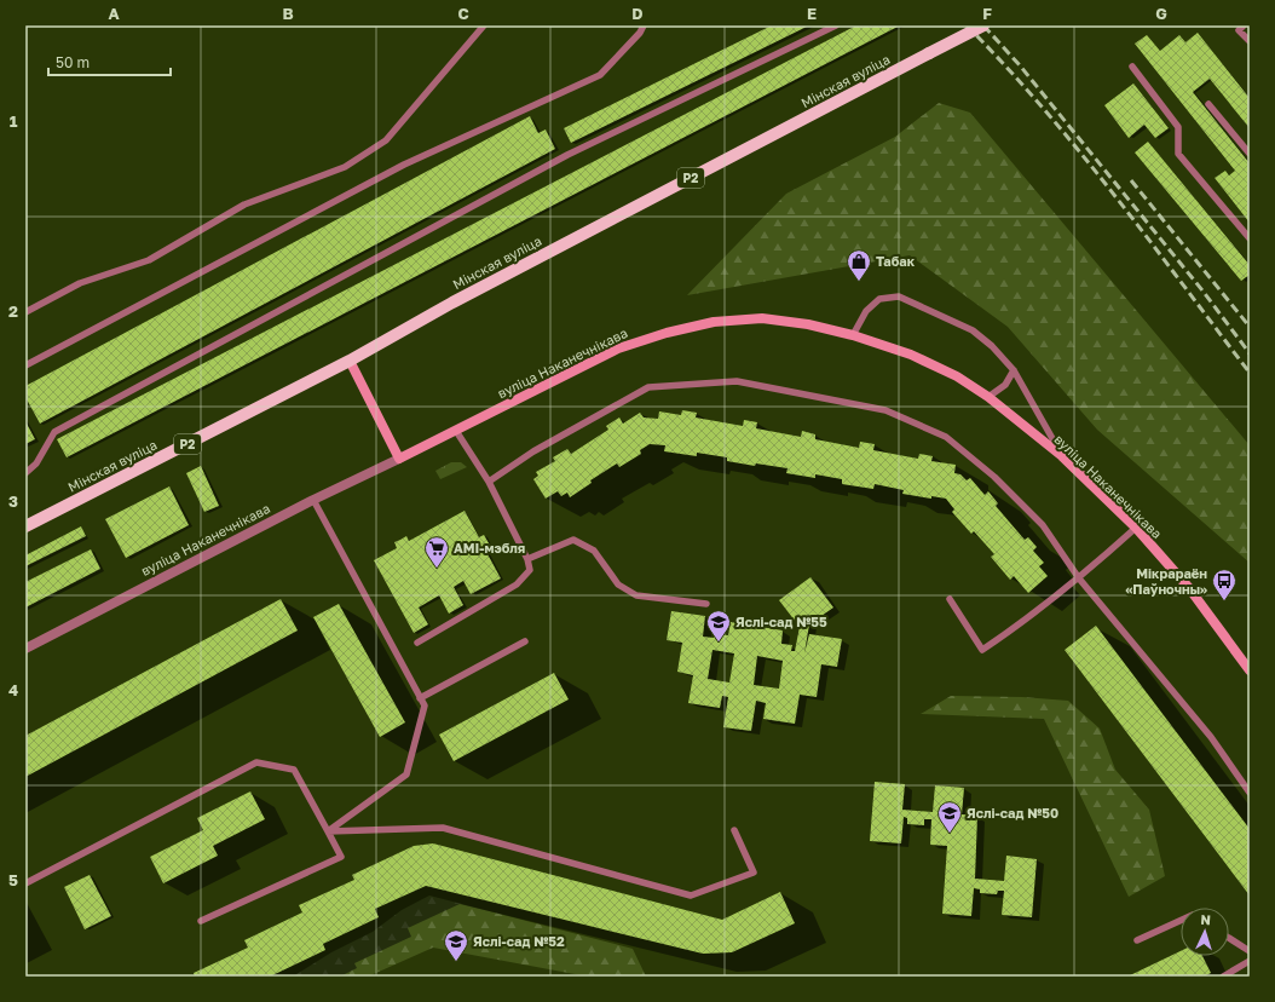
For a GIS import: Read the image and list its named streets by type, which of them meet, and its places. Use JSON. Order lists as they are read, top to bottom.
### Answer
{
  "streets": {
    "main road": ["Мінская вуліца", "Р2", "вуліца Наканечнікава"]
  },
  "places": {
    "shop": ["Табак"],
    "supermarket": ["AMI-мэбля"],
    "bus stop": ["Мікрараён «Паўночны»"],
    "school or university": ["Яслі-сад №55", "Яслі-сад №50", "Яслі-сад №52"]
  },
  "scale_bar": "50 m",
  "north": "top",
  "grid": {
    "columns": [
      "A",
      "B",
      "C",
      "D",
      "E",
      "F",
      "G"
    ],
    "rows": [
      "1",
      "2",
      "3",
      "4",
      "5"
    ]
  }
}
